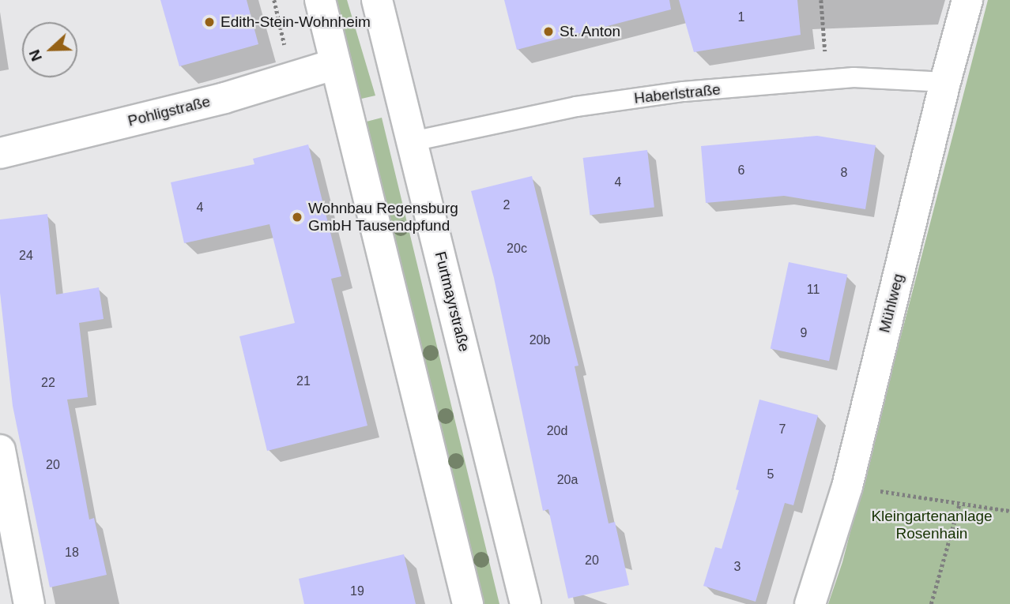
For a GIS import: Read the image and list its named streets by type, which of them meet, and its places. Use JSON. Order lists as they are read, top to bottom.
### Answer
{
  "streets": {
    "main road": ["Pohligstraße", "Furtmayrstraße", "Mühlweg"],
    "lane": ["Haberlstraße"]
  },
  "crossings": [
    ["Haberlstraße", "Furtmayrstraße"],
    ["Haberlstraße", "Mühlweg"]
  ],
  "parks": ["Kleingartenanlage Rosenhain"],
  "places": ["Edith-Stein-Wohnheim", "St. Anton", "Wohnbau Regensburg GmbH Tausendpfund"],
  "house_numbers": [
    "1",
    "6",
    "8",
    "4",
    "2",
    "4",
    "20c",
    "24",
    "11",
    "9",
    "20b",
    "21",
    "22",
    "7",
    "20d",
    "20",
    "5",
    "20a",
    "18",
    "20",
    "3",
    "19"
  ],
  "north": "left"
}
